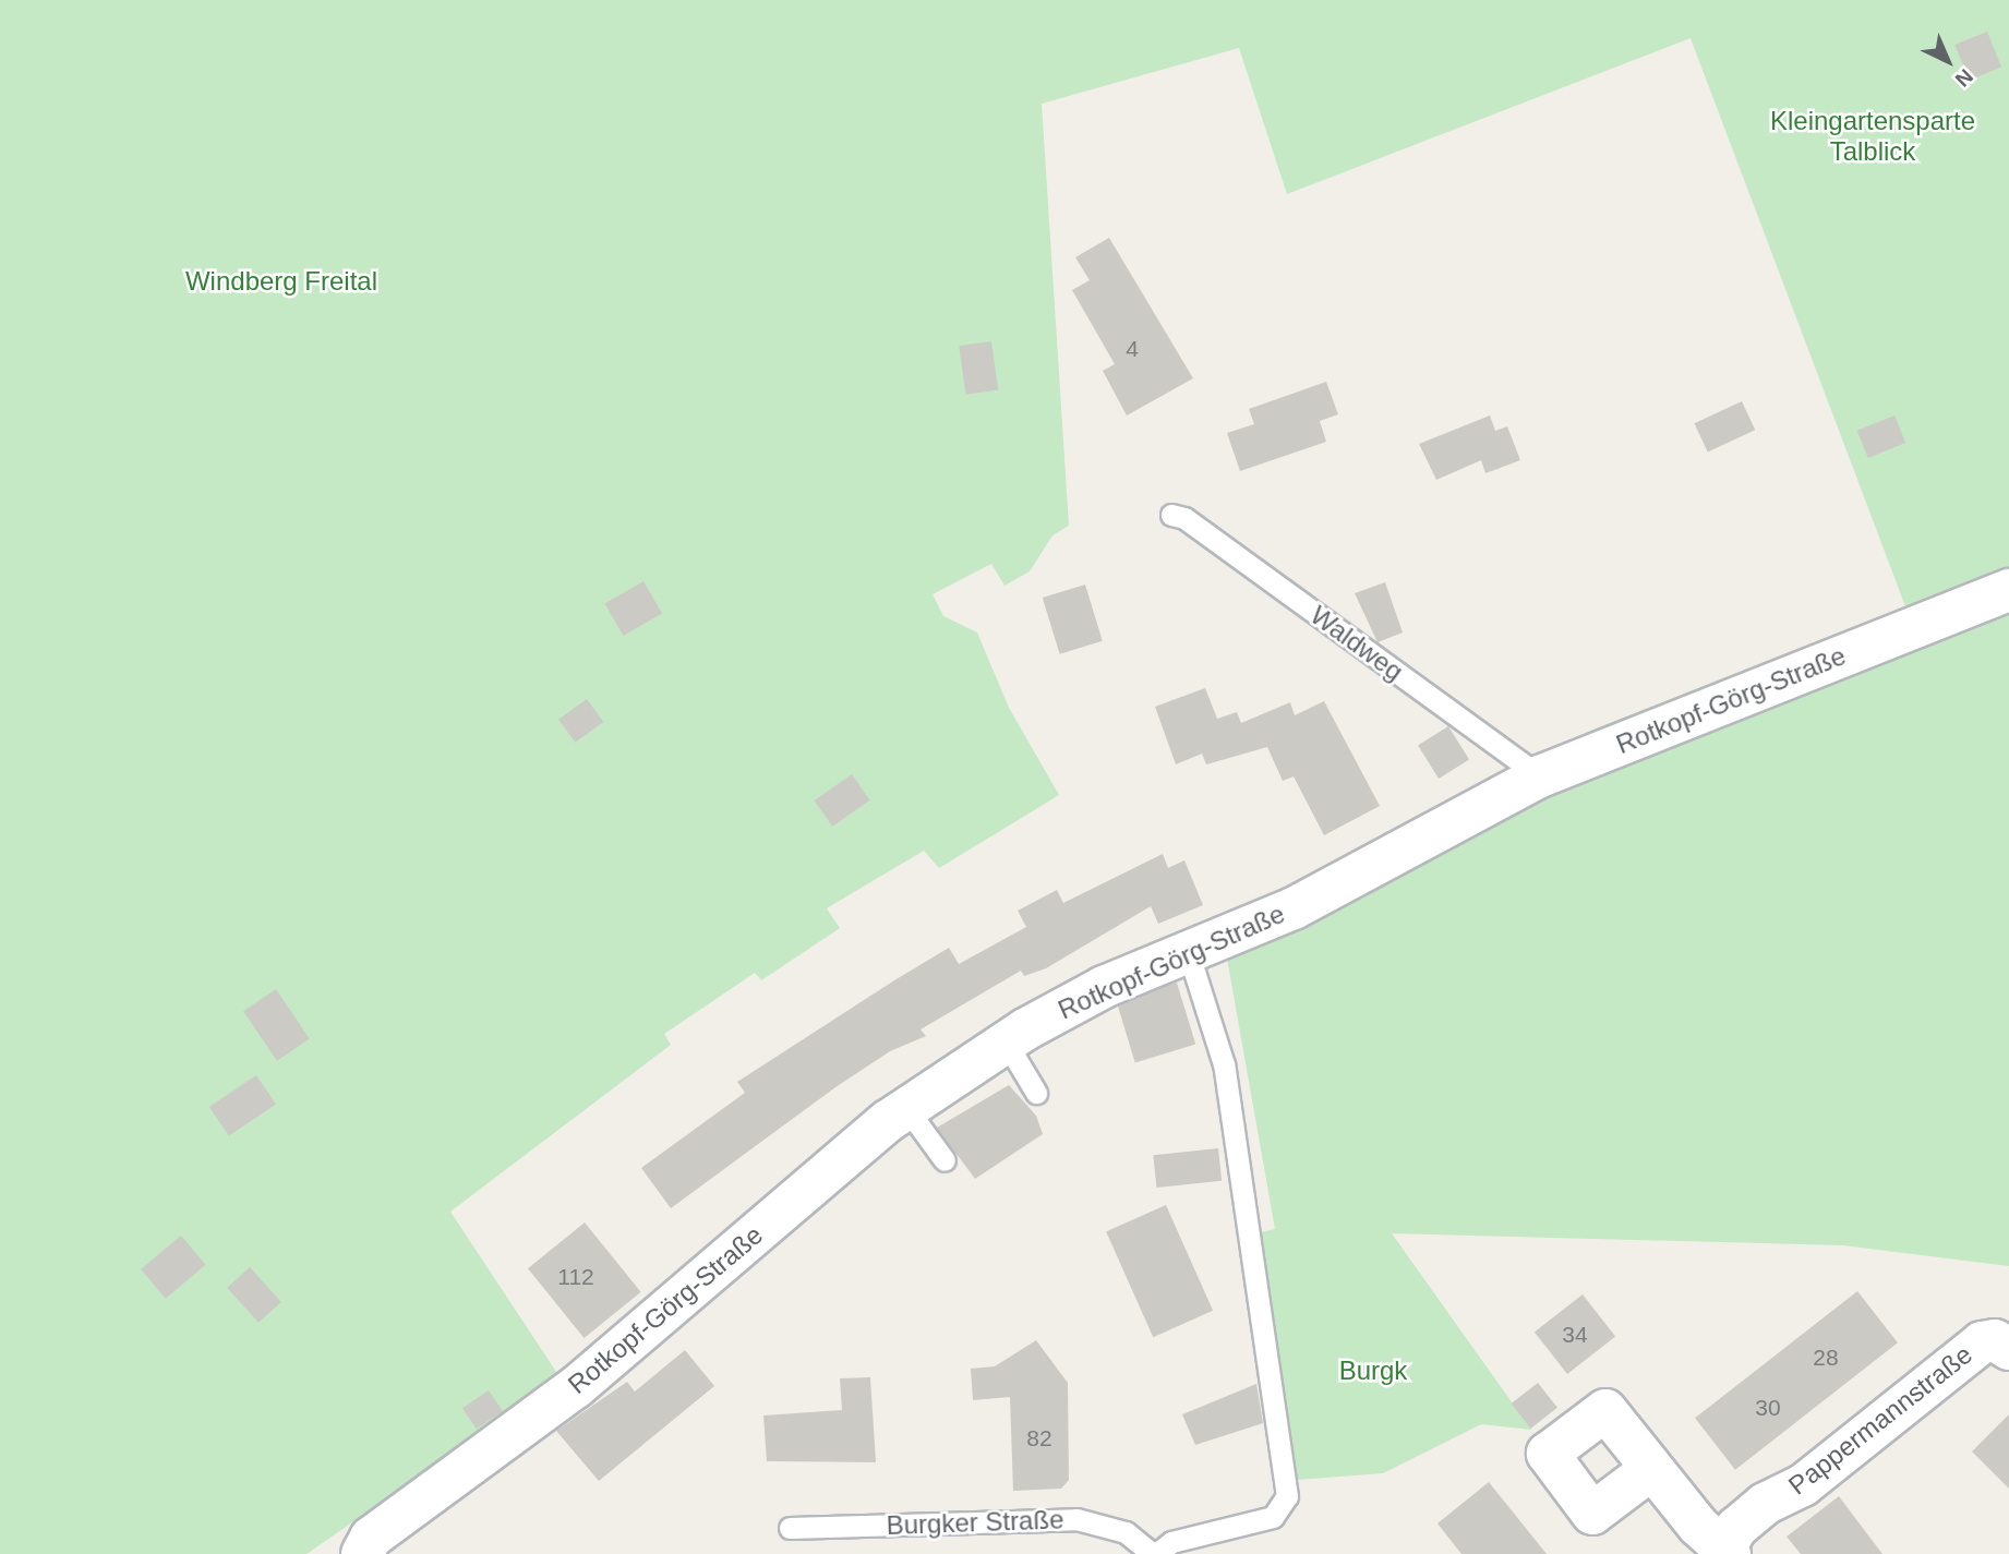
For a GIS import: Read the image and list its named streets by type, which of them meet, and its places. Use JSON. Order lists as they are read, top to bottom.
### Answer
{
  "streets": {
    "street": ["Rotkopf-Görg-Straße", "Pappermannstraße"],
    "lane": ["Waldweg", "Burgker Straße"]
  },
  "crossings": [
    ["Waldweg", "Rotkopf-Görg-Straße"]
  ],
  "parks": ["Kleingartensparte Talblick", "Windberg Freital", "Burgk"],
  "house_numbers": [
    "4",
    "112",
    "34",
    "28",
    "30",
    "82"
  ],
  "north": "bottom right"
}
